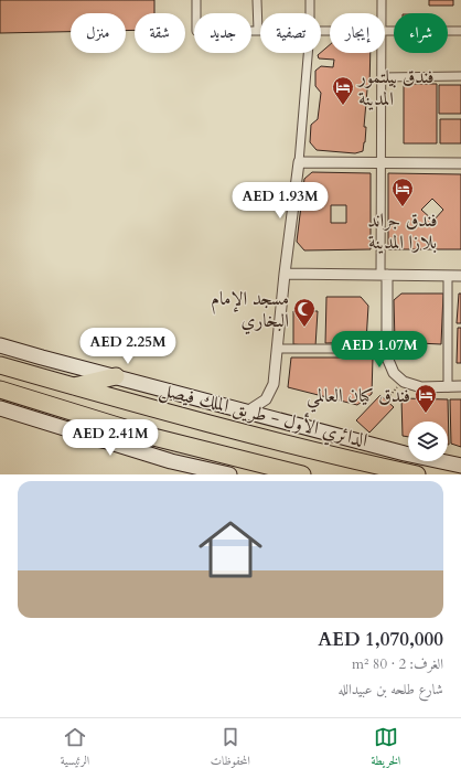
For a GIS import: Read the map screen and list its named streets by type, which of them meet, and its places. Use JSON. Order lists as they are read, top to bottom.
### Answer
{
  "streets": {
    "highway": ["الدائري الأول - طريق الملك فيصل"]
  },
  "places": {
    "hotel": ["فندق بيلتمور المدينة", "فندق جراند بلازا المدينة", "فندق كيان العالمي"],
    "mosque": ["مسجد الإمام البخاري"]
  },
  "page": {
    "chip": [
      "شراء",
      "إيجار",
      "تصفية",
      "جديد",
      "شقة",
      "منزل"
    ],
    "price": [
      "AED 1.93M",
      "AED 2.25M",
      "AED 1.07M",
      "AED 2.41M"
    ],
    "list": [
      {
        "name": "AED 1,070,000",
        "note": "الغرف: 2 · 80 m² · شارع طلحه بن عبيدالله"
      }
    ],
    "tabs": ["الخريطة", "المحفوظات", "الرئيسية"]
  }
}
